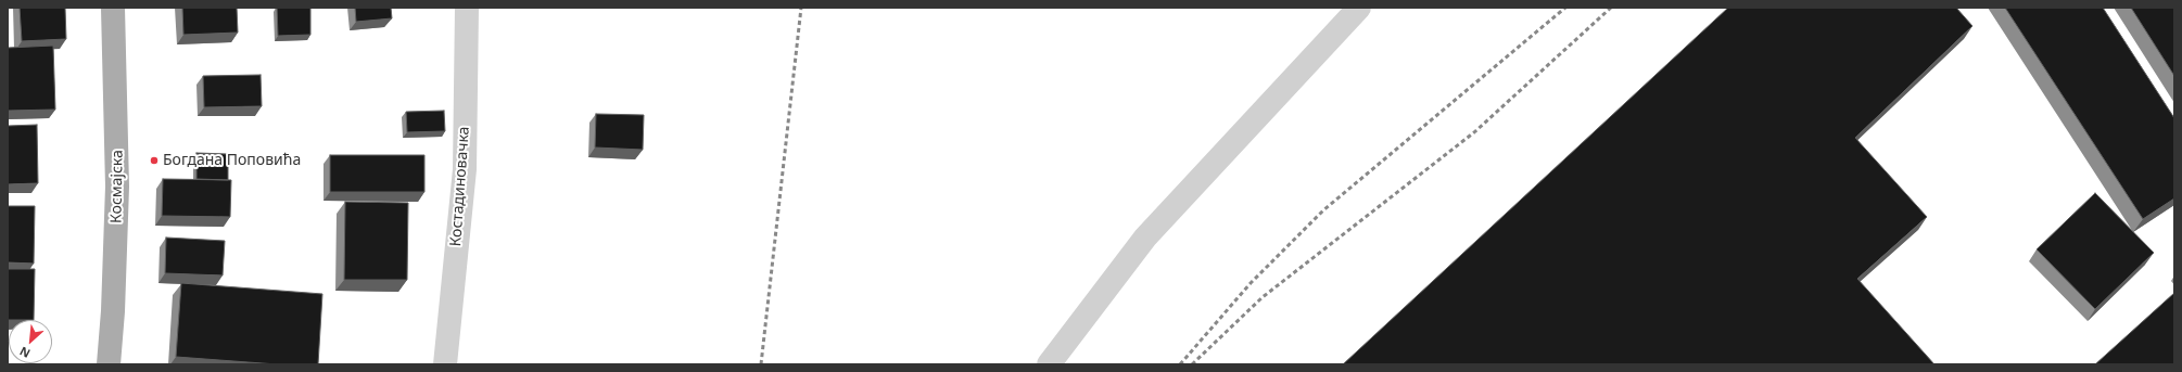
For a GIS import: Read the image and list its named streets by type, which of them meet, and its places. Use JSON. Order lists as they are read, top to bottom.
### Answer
{
  "streets": {
    "main road": ["Космајска"],
    "street": ["Костадиновачка"]
  },
  "places": ["Богдана Поповића"],
  "north": "bottom left"
}
